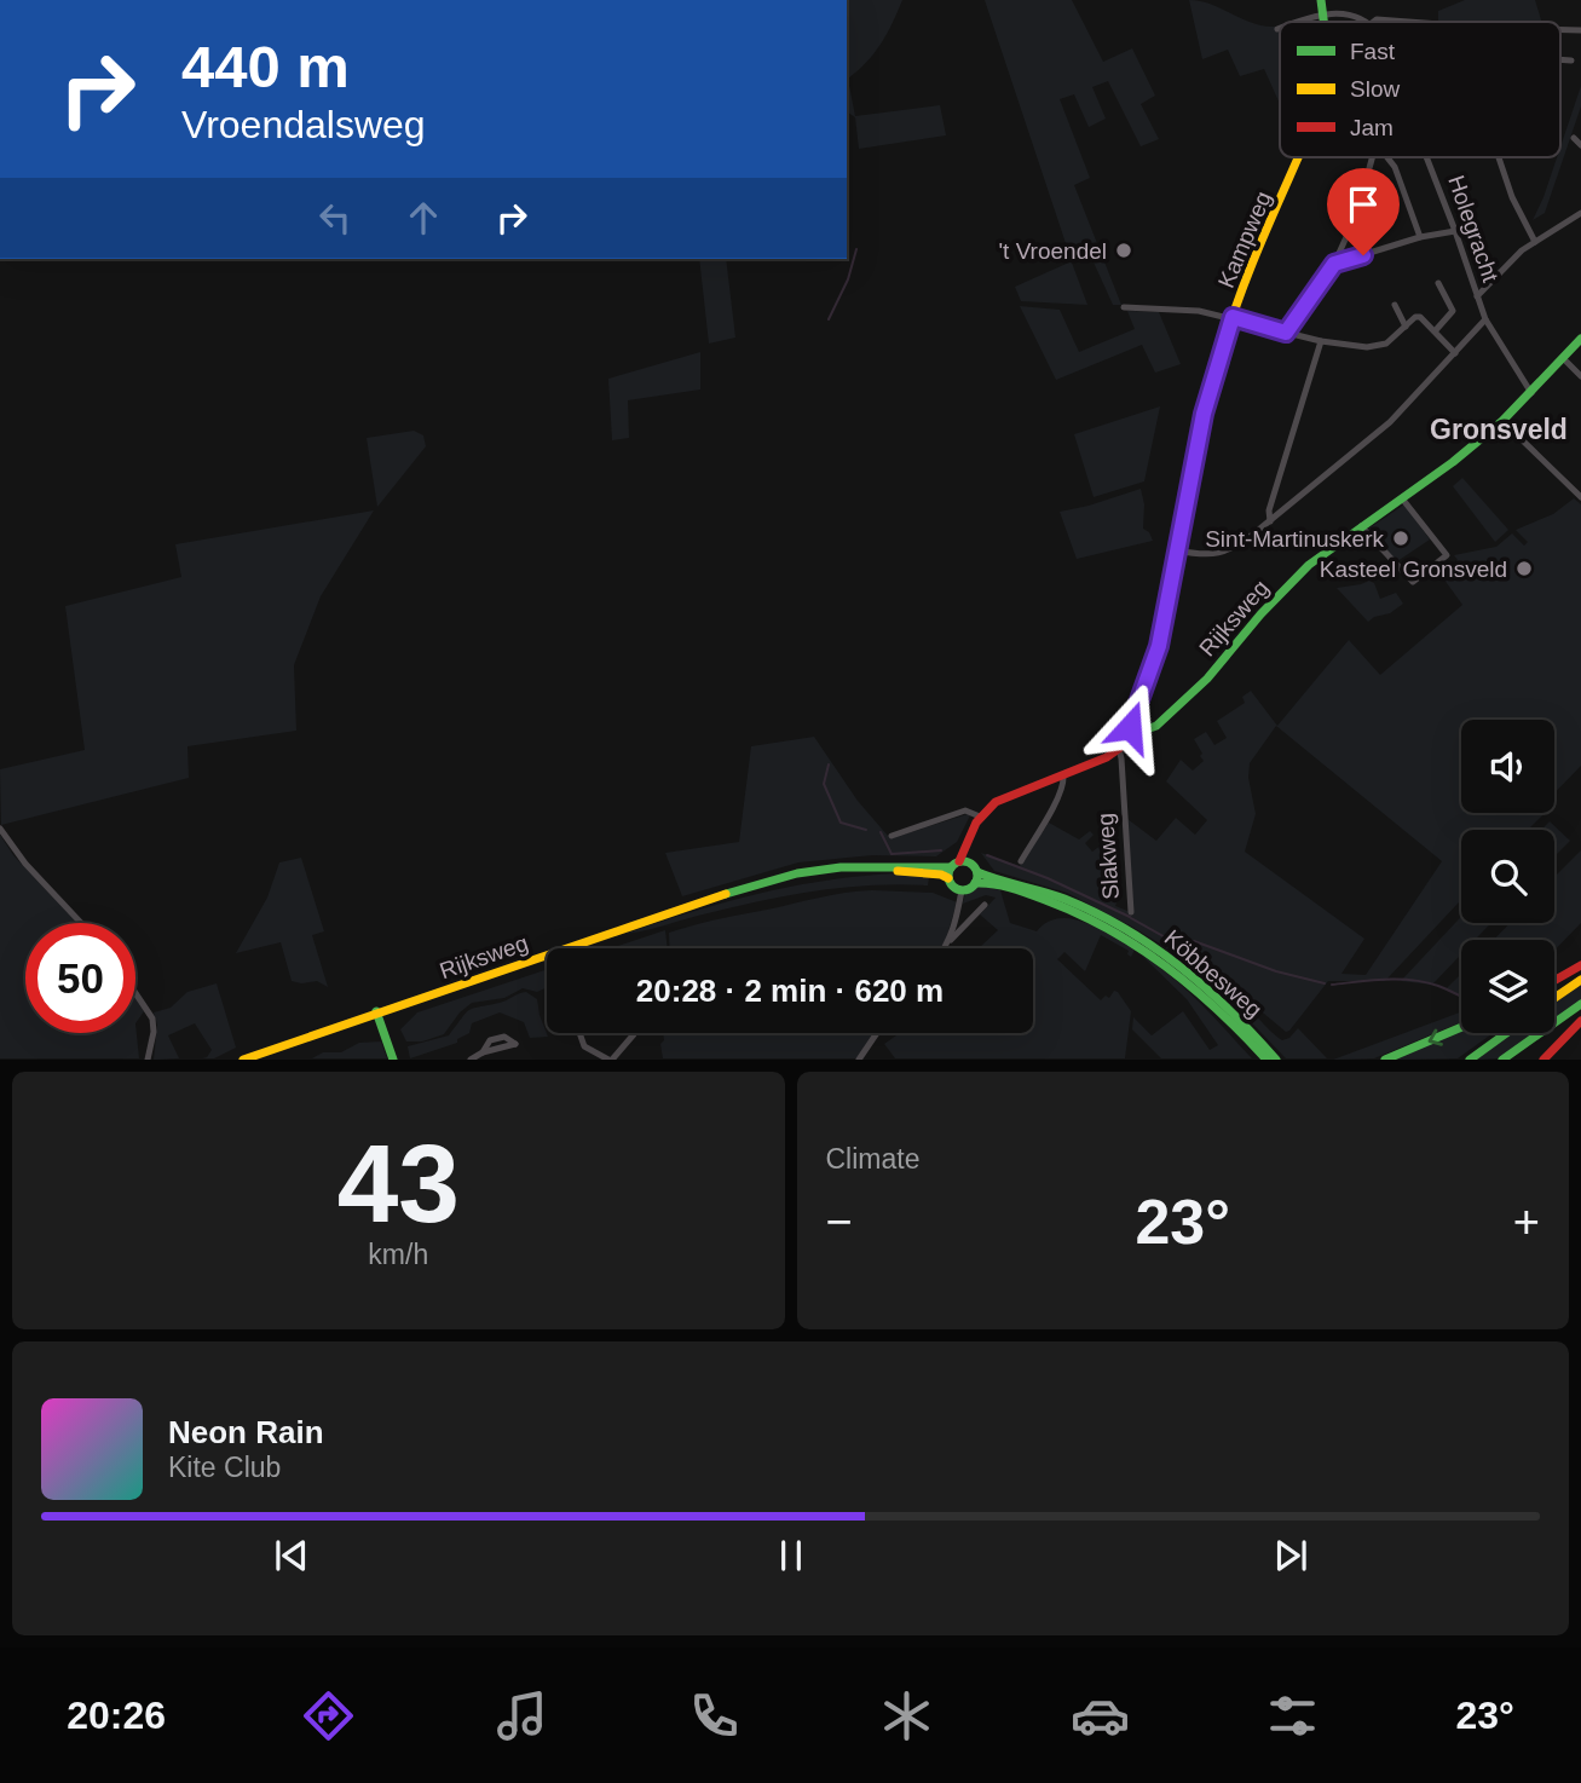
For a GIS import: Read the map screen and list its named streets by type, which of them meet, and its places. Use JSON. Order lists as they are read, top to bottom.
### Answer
{
  "streets": {
    "main road": ["Kampweg", "Rijksweg", "Köbbesweg"],
    "street": ["Holegracht", "Slakweg"]
  },
  "crossings": [
    ["Holegracht", "Rijksweg"],
    ["Kampweg", "Rijksweg"],
    ["Rijksweg", "Köbbesweg"]
  ],
  "districts": ["Gronsveld"],
  "places": ["'t Vroendel", "Sint-Martinuskerk", "Kasteel Gronsveld"],
  "legend": ["Fast", "Slow", "Jam"],
  "page": {
    "turn": ["440 m", "Vroendalsweg"],
    "limit": "50",
    "trip": "20:28 · 2 min · 620 m",
    "tile": [
      ["43", "km/h"],
      "Climate"
    ],
    "heat": ["−", "23°", "+"],
    "song": ["Neon Rain", "Kite Club"],
    "tabs": ["20:26", "23°"]
  }
}
